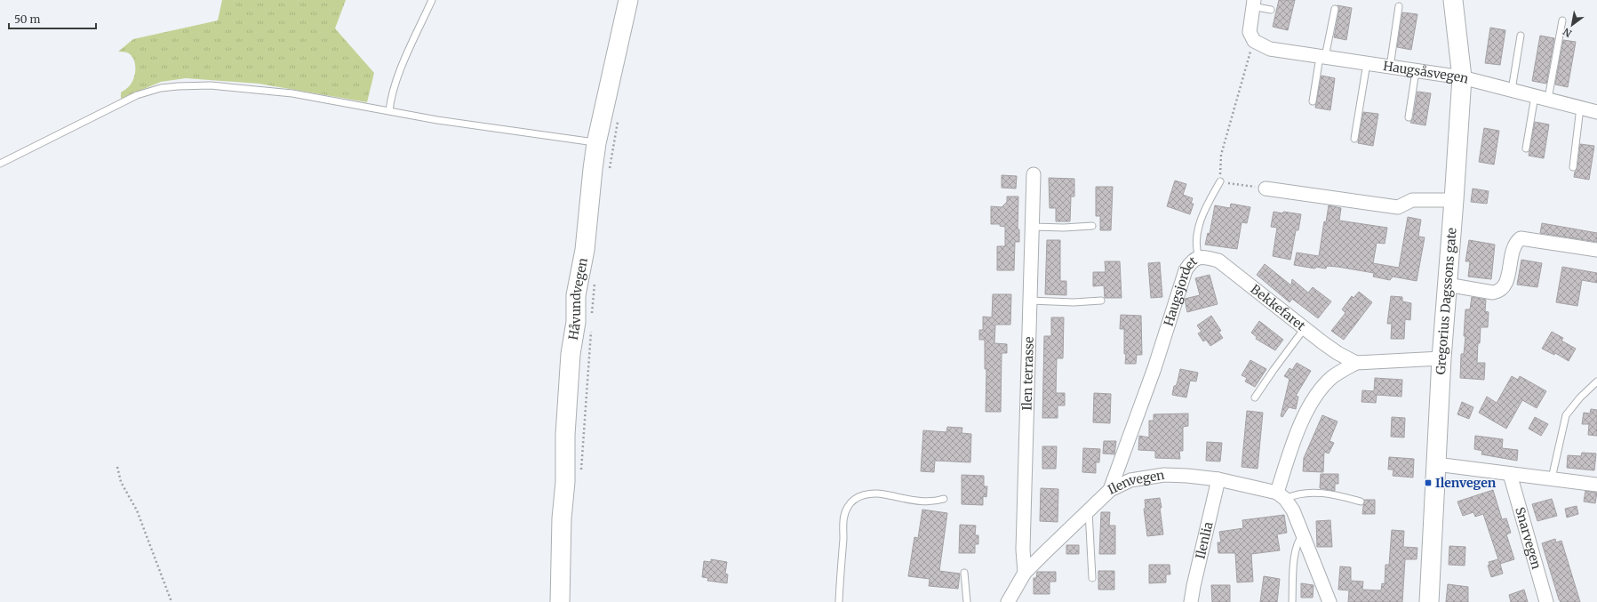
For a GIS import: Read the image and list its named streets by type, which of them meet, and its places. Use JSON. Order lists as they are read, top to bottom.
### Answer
{
  "streets": {
    "street": [
      "Haugsåsvegen",
      "Haugsjordet",
      "Håvundvegen",
      "Gregorius Dagssons gate",
      "Bekkefaret",
      "Ilen terrasse",
      "Ilenvegen",
      "Snarvegen",
      "Ilenlia"
    ]
  },
  "crossings": [
    ["Haugsåsvegen", "Gregorius Dagssons gate"],
    ["Haugsjordet", "Bekkefaret"],
    ["Haugsjordet", "Ilenvegen"],
    ["Gregorius Dagssons gate", "Bekkefaret"],
    ["Bekkefaret", "Ilenvegen"],
    ["Ilen terrasse", "Ilenvegen"],
    ["Ilenvegen", "Ilenlia"]
  ],
  "places": {
    "transit": ["Ilenvegen"]
  },
  "scale_bar": "50 m",
  "north": "bottom left"
}
